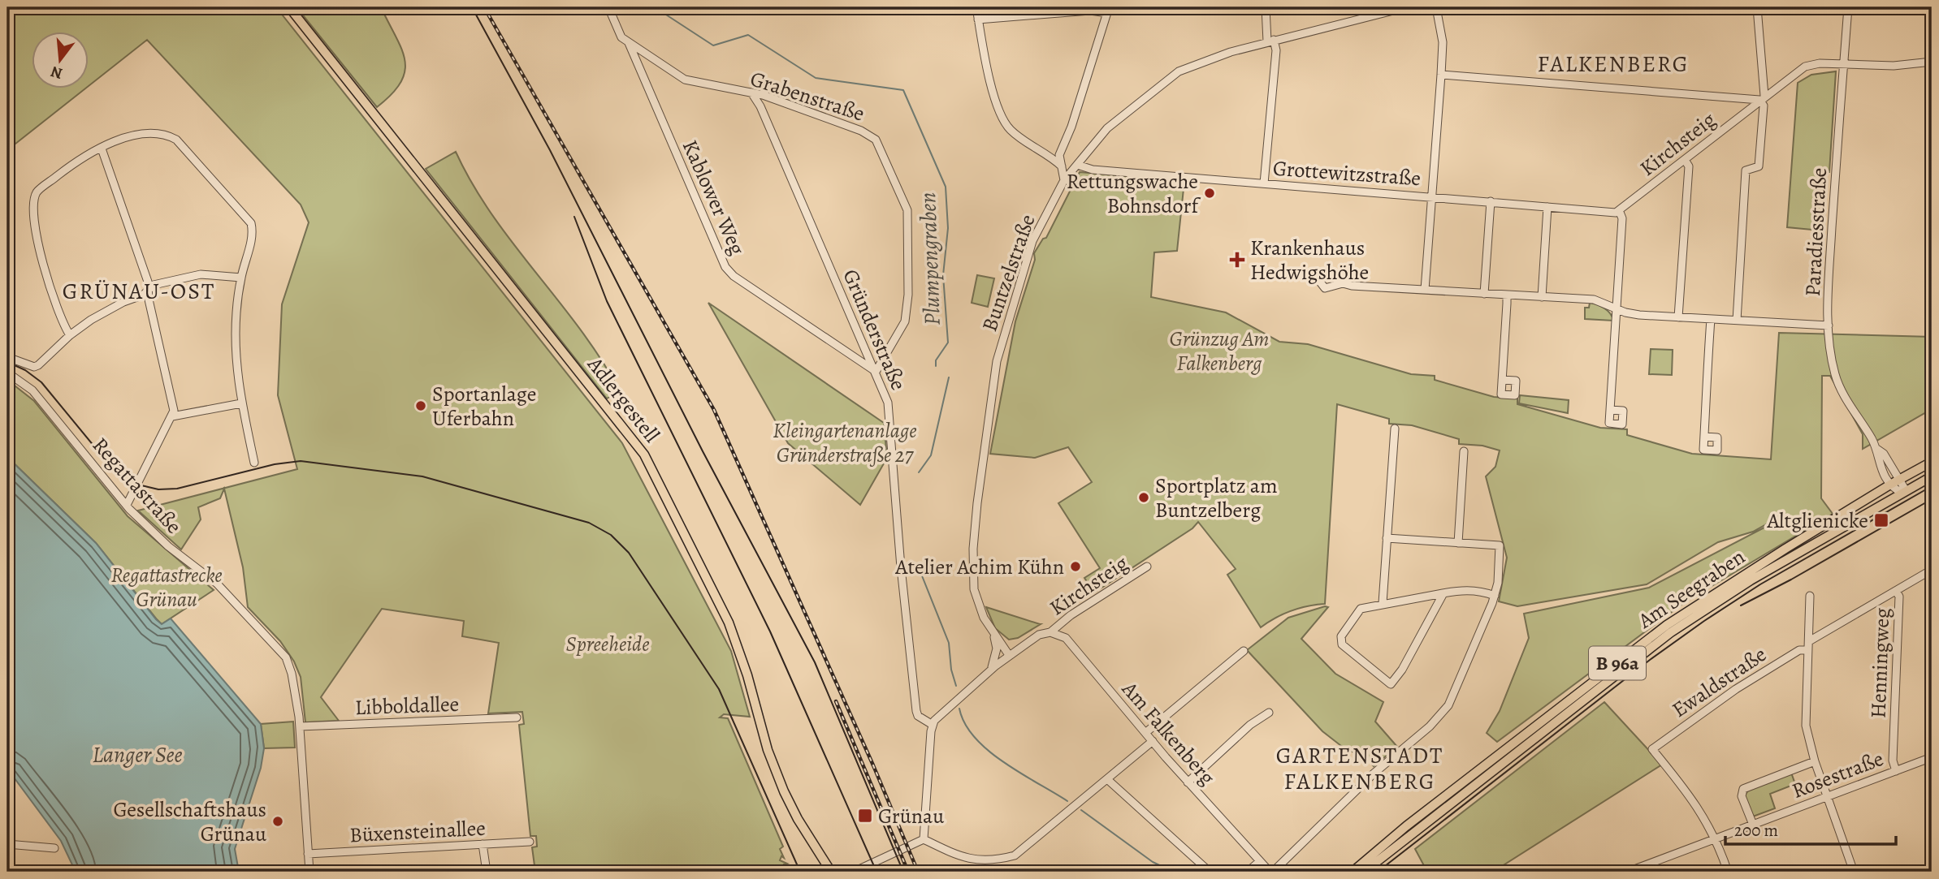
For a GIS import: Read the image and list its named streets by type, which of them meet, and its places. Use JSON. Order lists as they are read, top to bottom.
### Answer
{
  "streets": {
    "main road": ["Adlergestell", "Am Seegraben", "B 96a"],
    "street": [
      "Grabenstraße",
      "Kirchsteig",
      "Grottewitzstraße",
      "Kablower Weg",
      "Paradiesstraße",
      "Buntzelstraße",
      "Gründerstraße",
      "Regattastraße",
      "Henningweg",
      "Ewaldstraße",
      "Libboldallee",
      "Am Falkenberg",
      "Rosestraße",
      "Büxensteinallee"
    ]
  },
  "crossings": [
    ["Grabenstraße", "Kablower Weg"],
    ["Grabenstraße", "Gründerstraße"],
    ["Kirchsteig", "Grottewitzstraße"],
    ["Kirchsteig", "Paradiesstraße"],
    ["Kirchsteig", "Buntzelstraße"],
    ["Kirchsteig", "Gründerstraße"],
    ["Kirchsteig", "Am Falkenberg"],
    ["Grottewitzstraße", "Buntzelstraße"],
    ["Kablower Weg", "Gründerstraße"],
    ["Paradiesstraße", "Am Seegraben"],
    ["Regattastraße", "Libboldallee"],
    ["Regattastraße", "Büxensteinallee"],
    ["Henningweg", "Rosestraße"],
    ["Ewaldstraße", "Rosestraße"]
  ],
  "districts": ["FALKENBERG", "GRÜNAU-OST", "GARTENSTADT FALKENBERG"],
  "water": ["Plumpengraben", "Langer See"],
  "parks": [
    "Grünzug Am Falkenberg",
    "Kleingartenanlage Gründerstraße 27",
    "Regattastrecke Grünau",
    "Spreeheide"
  ],
  "places": {
    "other": [
      "Rettungswache Bohnsdorf",
      "Sportanlage Uferbahn",
      "Sportplatz am Buntzelberg",
      "Atelier Achim Kühn",
      "Gesellschaftshaus Grünau"
    ],
    "health": ["Krankenhaus Hedwigshöhe"],
    "transit": ["Altglienicke", "Grünau"]
  },
  "scale_bar": "200 m",
  "north": "bottom"
}
